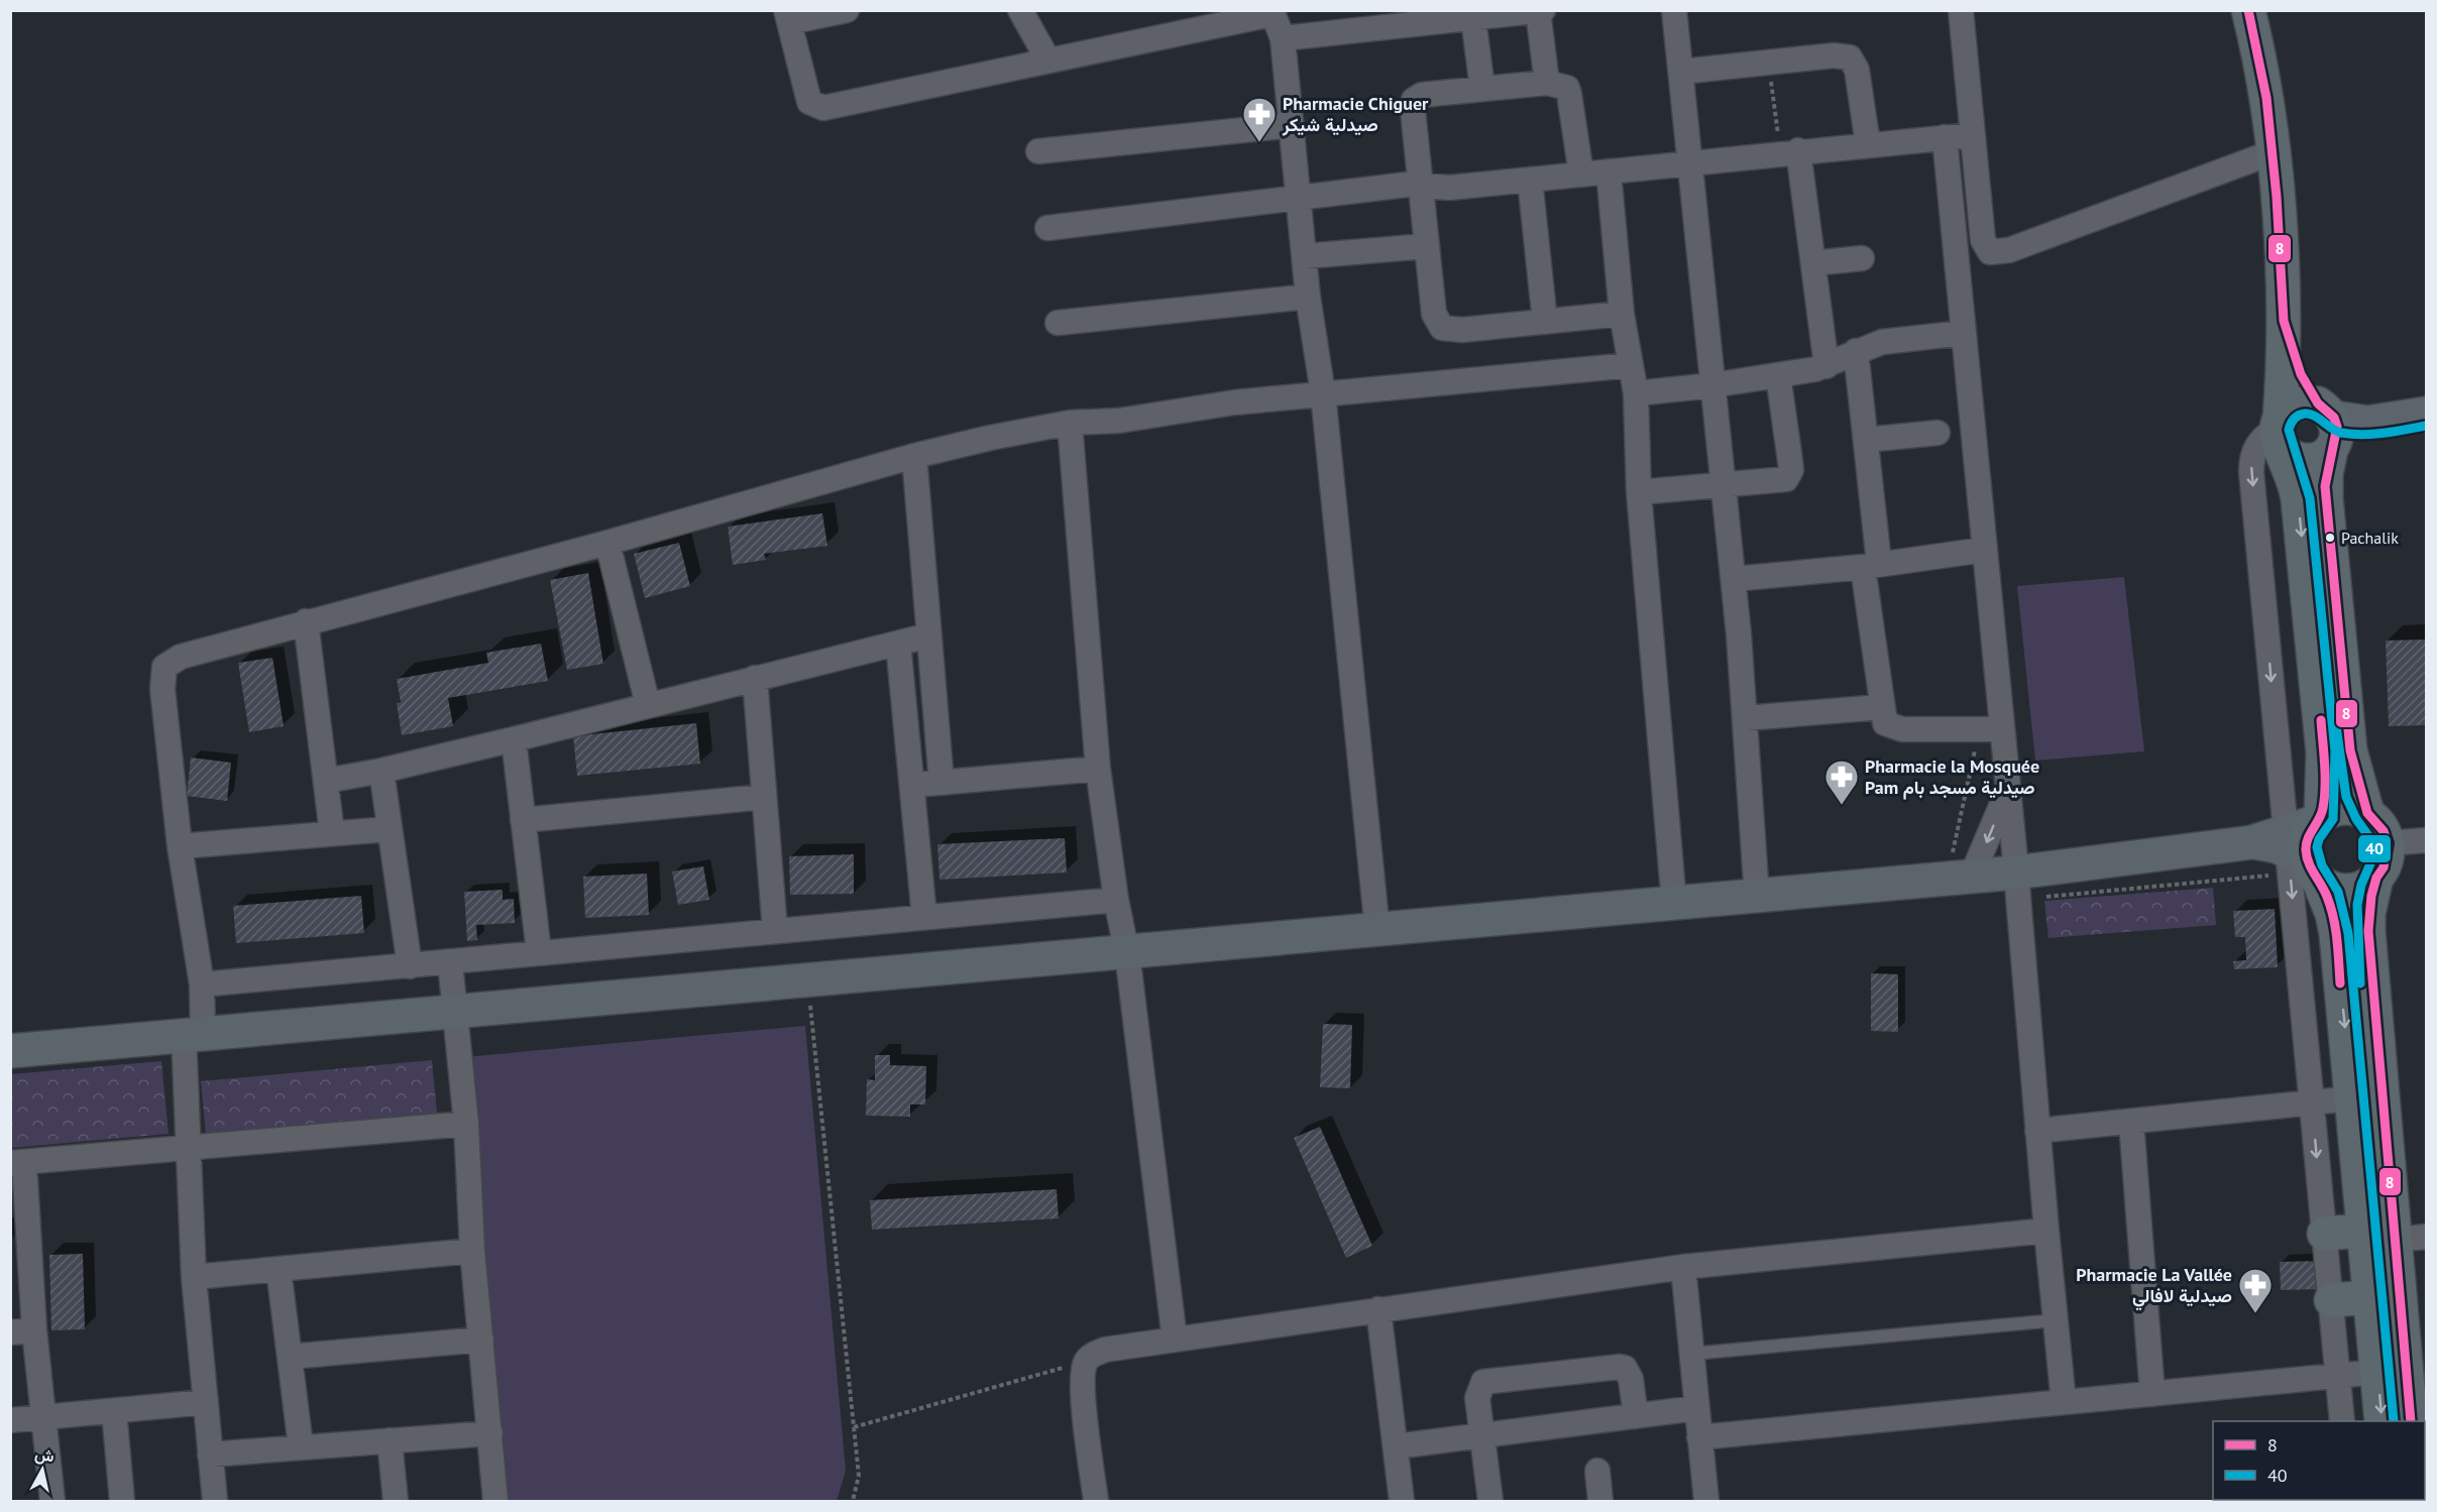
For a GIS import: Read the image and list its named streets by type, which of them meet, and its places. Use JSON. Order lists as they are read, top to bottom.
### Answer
{
  "places": {
    "pharmacy": ["Pharmacie Chiguer صيدلية شيكر", "Pharmacie la Mosquée Pam صيدلية مسجد بام", "Pharmacie La Vallée صيدلية لافالي"],
    "other": ["Pachalik"]
  },
  "lines": ["transit line 8", "transit line 40"],
  "legend": ["8", "40"],
  "north": "top"
}
